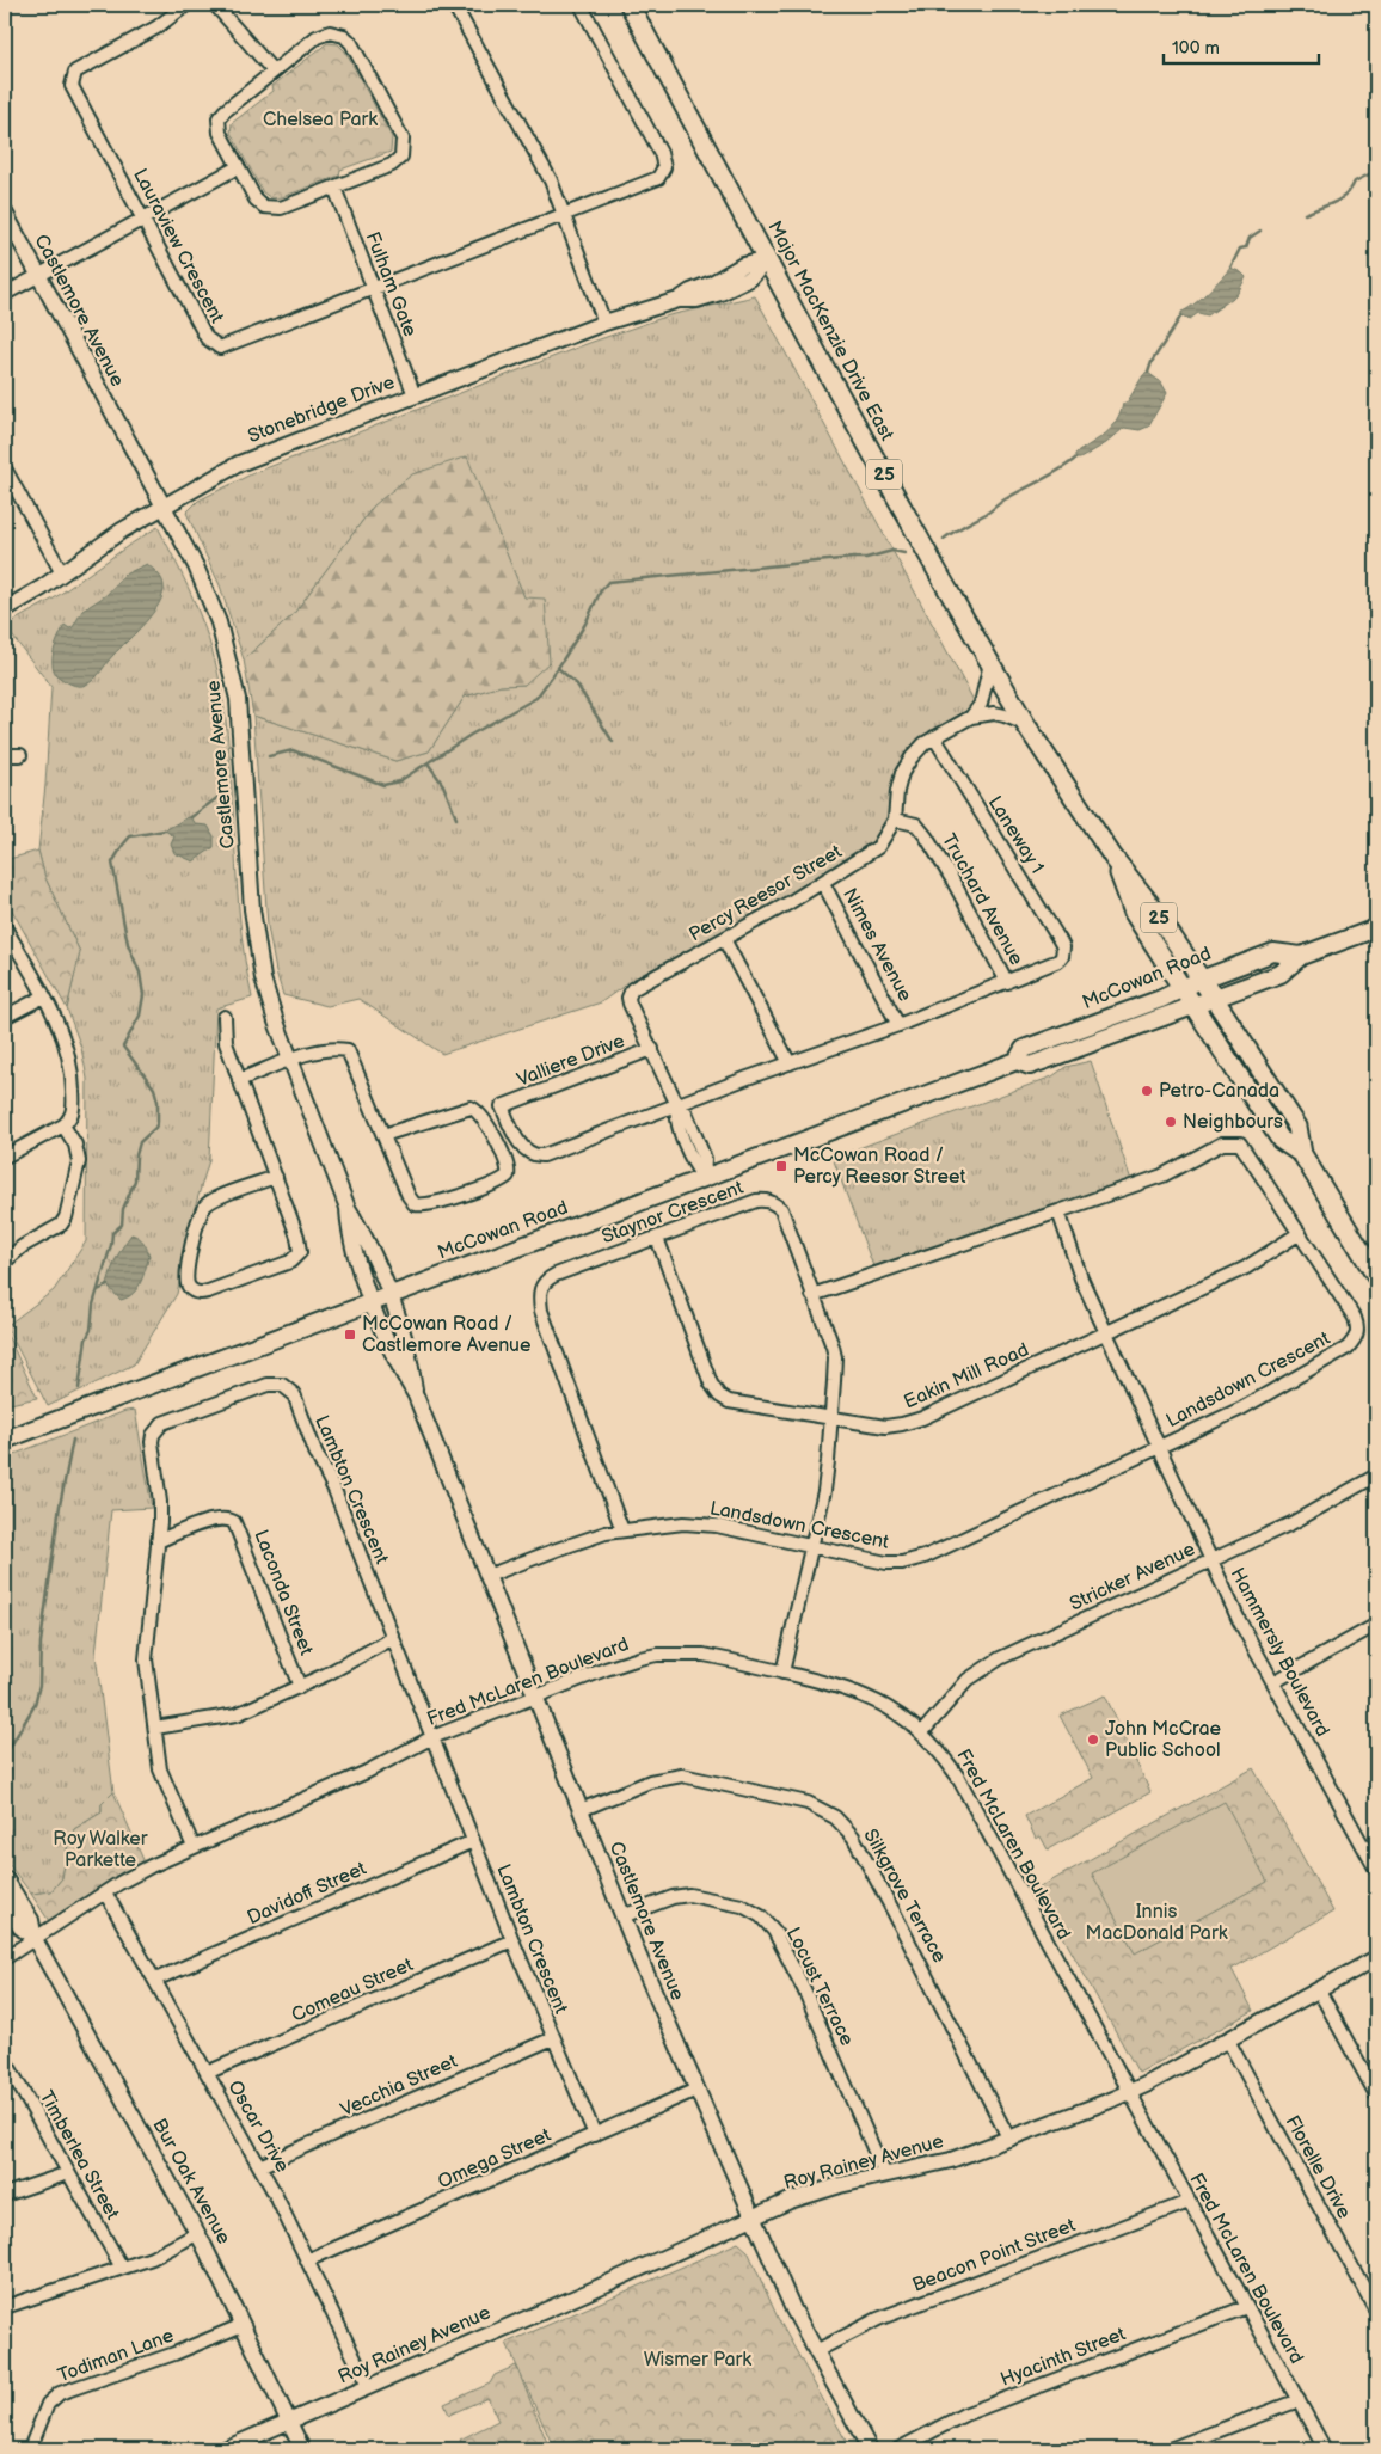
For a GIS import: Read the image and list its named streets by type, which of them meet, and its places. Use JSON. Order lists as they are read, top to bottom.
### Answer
{
  "streets": {
    "main road": ["Major MacKenzie Drive East", "25", "McCowan Road"],
    "street": [
      "Lauraview Crescent",
      "Fulham Gate",
      "Castlemore Avenue",
      "Stonebridge Drive",
      "Laneway 1",
      "Percy Reesor Street",
      "Truchard Avenue",
      "Nimes Avenue",
      "Valliere Drive",
      "Staynor Crescent",
      "Eakin Mill Road",
      "Landsdown Crescent",
      "Lambton Crescent",
      "Stricker Avenue",
      "Laconda Street",
      "Hammersly Boulevard",
      "Fred McLaren Boulevard",
      "Davidoff Street",
      "Silkgrove Terrace",
      "Locust Terrace",
      "Comeau Street",
      "Vecchia Street",
      "Oscar Drive",
      "Timberlea Street",
      "Omega Street",
      "Roy Rainey Avenue",
      "Florelle Drive",
      "Bur Oak Avenue",
      "Beacon Point Street",
      "Todiman Lane",
      "Hyacinth Street"
    ]
  },
  "crossings": [
    ["Lauraview Crescent", "Fulham Gate"],
    ["Fulham Gate", "Stonebridge Drive"],
    ["Castlemore Avenue", "Stonebridge Drive"],
    ["Castlemore Avenue", "McCowan Road"],
    ["Castlemore Avenue", "Landsdown Crescent"],
    ["Castlemore Avenue", "Fred McLaren Boulevard"],
    ["Castlemore Avenue", "Silkgrove Terrace"],
    ["Castlemore Avenue", "Locust Terrace"],
    ["Castlemore Avenue", "Omega Street"],
    ["Castlemore Avenue", "Roy Rainey Avenue"],
    ["Castlemore Avenue", "Beacon Point Street"],
    ["Major MacKenzie Drive East", "Stonebridge Drive"],
    ["Major MacKenzie Drive East", "Percy Reesor Street"],
    ["Major MacKenzie Drive East", "McCowan Road"],
    ["Laneway 1", "Percy Reesor Street"],
    ["Laneway 1", "Truchard Avenue"],
    ["Percy Reesor Street", "Truchard Avenue"],
    ["Percy Reesor Street", "Nimes Avenue"],
    ["Percy Reesor Street", "McCowan Road"],
    ["Percy Reesor Street", "Valliere Drive"],
    ["Staynor Crescent", "Eakin Mill Road"],
    ["Staynor Crescent", "Landsdown Crescent"],
    ["Staynor Crescent", "Fred McLaren Boulevard"],
    ["Eakin Mill Road", "Landsdown Crescent"],
    ["Landsdown Crescent", "Hammersly Boulevard"],
    ["Lambton Crescent", "Laconda Street"],
    ["Lambton Crescent", "Fred McLaren Boulevard"],
    ["Lambton Crescent", "Davidoff Street"],
    ["Lambton Crescent", "Comeau Street"],
    ["Lambton Crescent", "Vecchia Street"],
    ["Lambton Crescent", "Omega Street"],
    ["Stricker Avenue", "Hammersly Boulevard"],
    ["Stricker Avenue", "Fred McLaren Boulevard"],
    ["Fred McLaren Boulevard", "Oscar Drive"],
    ["Fred McLaren Boulevard", "Roy Rainey Avenue"],
    ["Fred McLaren Boulevard", "Bur Oak Avenue"],
    ["Fred McLaren Boulevard", "Beacon Point Street"],
    ["Fred McLaren Boulevard", "Hyacinth Street"],
    ["Davidoff Street", "Oscar Drive"],
    ["Silkgrove Terrace", "Roy Rainey Avenue"],
    ["Locust Terrace", "Roy Rainey Avenue"],
    ["Comeau Street", "Oscar Drive"],
    ["Vecchia Street", "Oscar Drive"],
    ["Oscar Drive", "Omega Street"],
    ["Oscar Drive", "Roy Rainey Avenue"],
    ["Roy Rainey Avenue", "Florelle Drive"],
    ["Roy Rainey Avenue", "Bur Oak Avenue"],
    ["Bur Oak Avenue", "Todiman Lane"]
  ],
  "parks": [
    "Chelsea Park",
    "Roy Walker Parkette",
    "Innis MacDonald Park",
    "Wismer Park"
  ],
  "places": {
    "other": ["Petro-Canada", "Neighbours", "John McCrae Public School"],
    "transit": ["McCowan Road / Percy Reesor Street", "McCowan Road / Castlemore Avenue"]
  },
  "scale_bar": "100 m"
}
